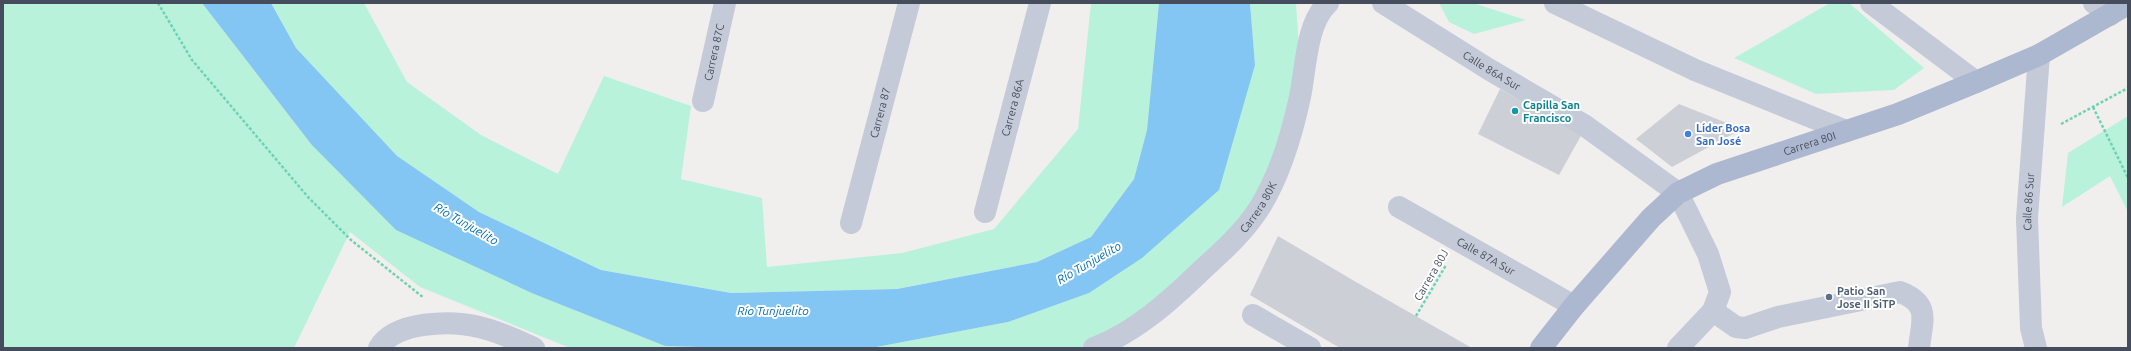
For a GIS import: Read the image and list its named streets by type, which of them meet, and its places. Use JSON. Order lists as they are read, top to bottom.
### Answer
{
  "streets": {
    "main road": ["Carrera 80I"],
    "street": [
      "Carrera 87C",
      "Calle 86A Sur",
      "Carrera 86A",
      "Carrera 87",
      "Calle 86 Sur",
      "Carrera 80K",
      "Calle 87A Sur"
    ],
    "path": ["Carrera 80J"]
  },
  "crossings": [
    ["Calle 86A Sur", "Carrera 80I"],
    ["Carrera 80I", "Calle 86 Sur"],
    ["Carrera 80I", "Calle 87A Sur"],
    ["Calle 87A Sur", "Carrera 80J"]
  ],
  "water": ["Río Tunjuelito"],
  "places": ["Capilla San Francisco", "Líder Bosa San José", "Patio San Jose II SiTP"]
}
